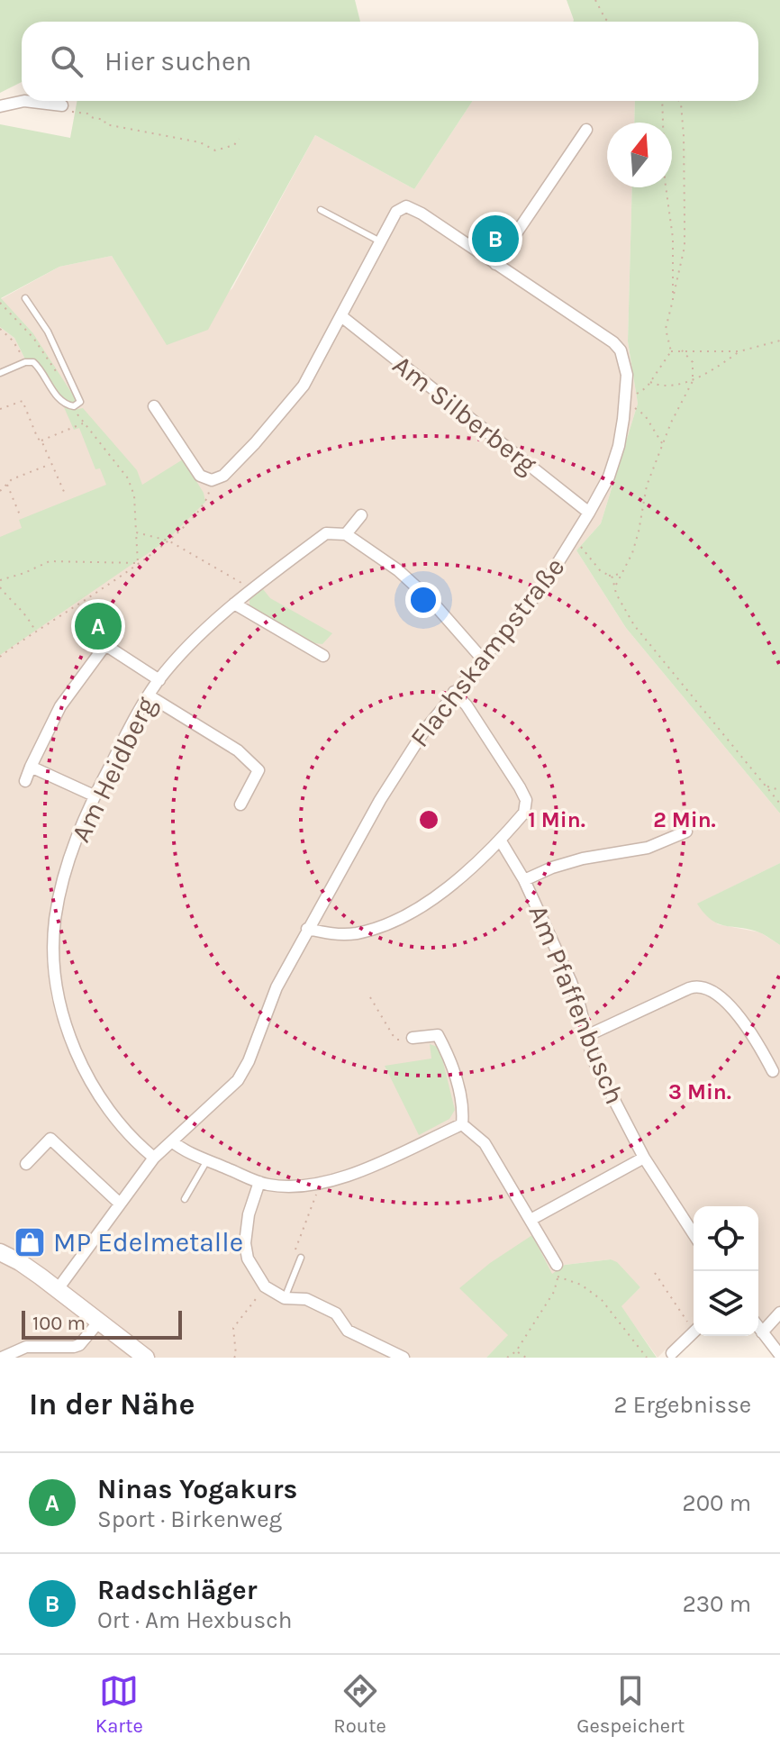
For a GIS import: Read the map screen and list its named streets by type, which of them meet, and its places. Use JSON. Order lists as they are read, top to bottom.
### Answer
{
  "streets": {
    "street": [
      "Am Silberberg",
      "Flachskampstraße",
      "Am Heidberg",
      "Am Pfaffenbusch"
    ]
  },
  "crossings": [
    ["Am Silberberg", "Flachskampstraße"],
    ["Flachskampstraße", "Am Heidberg"]
  ],
  "places": {
    "shop": ["MP Edelmetalle"]
  },
  "scale_bar": "100 m",
  "north": "top",
  "page": {
    "search": "Hier suchen",
    "pins": ["B", "A"],
    "scale": "100 m",
    "heading": ["In der Nähe", "2 Ergebnisse"],
    "list": [
      {
        "mark": "A",
        "name": "Ninas Yogakurs",
        "note": "Sport · Birkenweg",
        "value": "200 m"
      },
      {
        "mark": "B",
        "name": "Radschläger",
        "note": "Ort · Am Hexbusch",
        "value": "230 m"
      }
    ],
    "nav": ["Karte", "Route", "Gespeichert"]
  },
  "rings": ["1 Min.", "2 Min.", "3 Min."]
}
